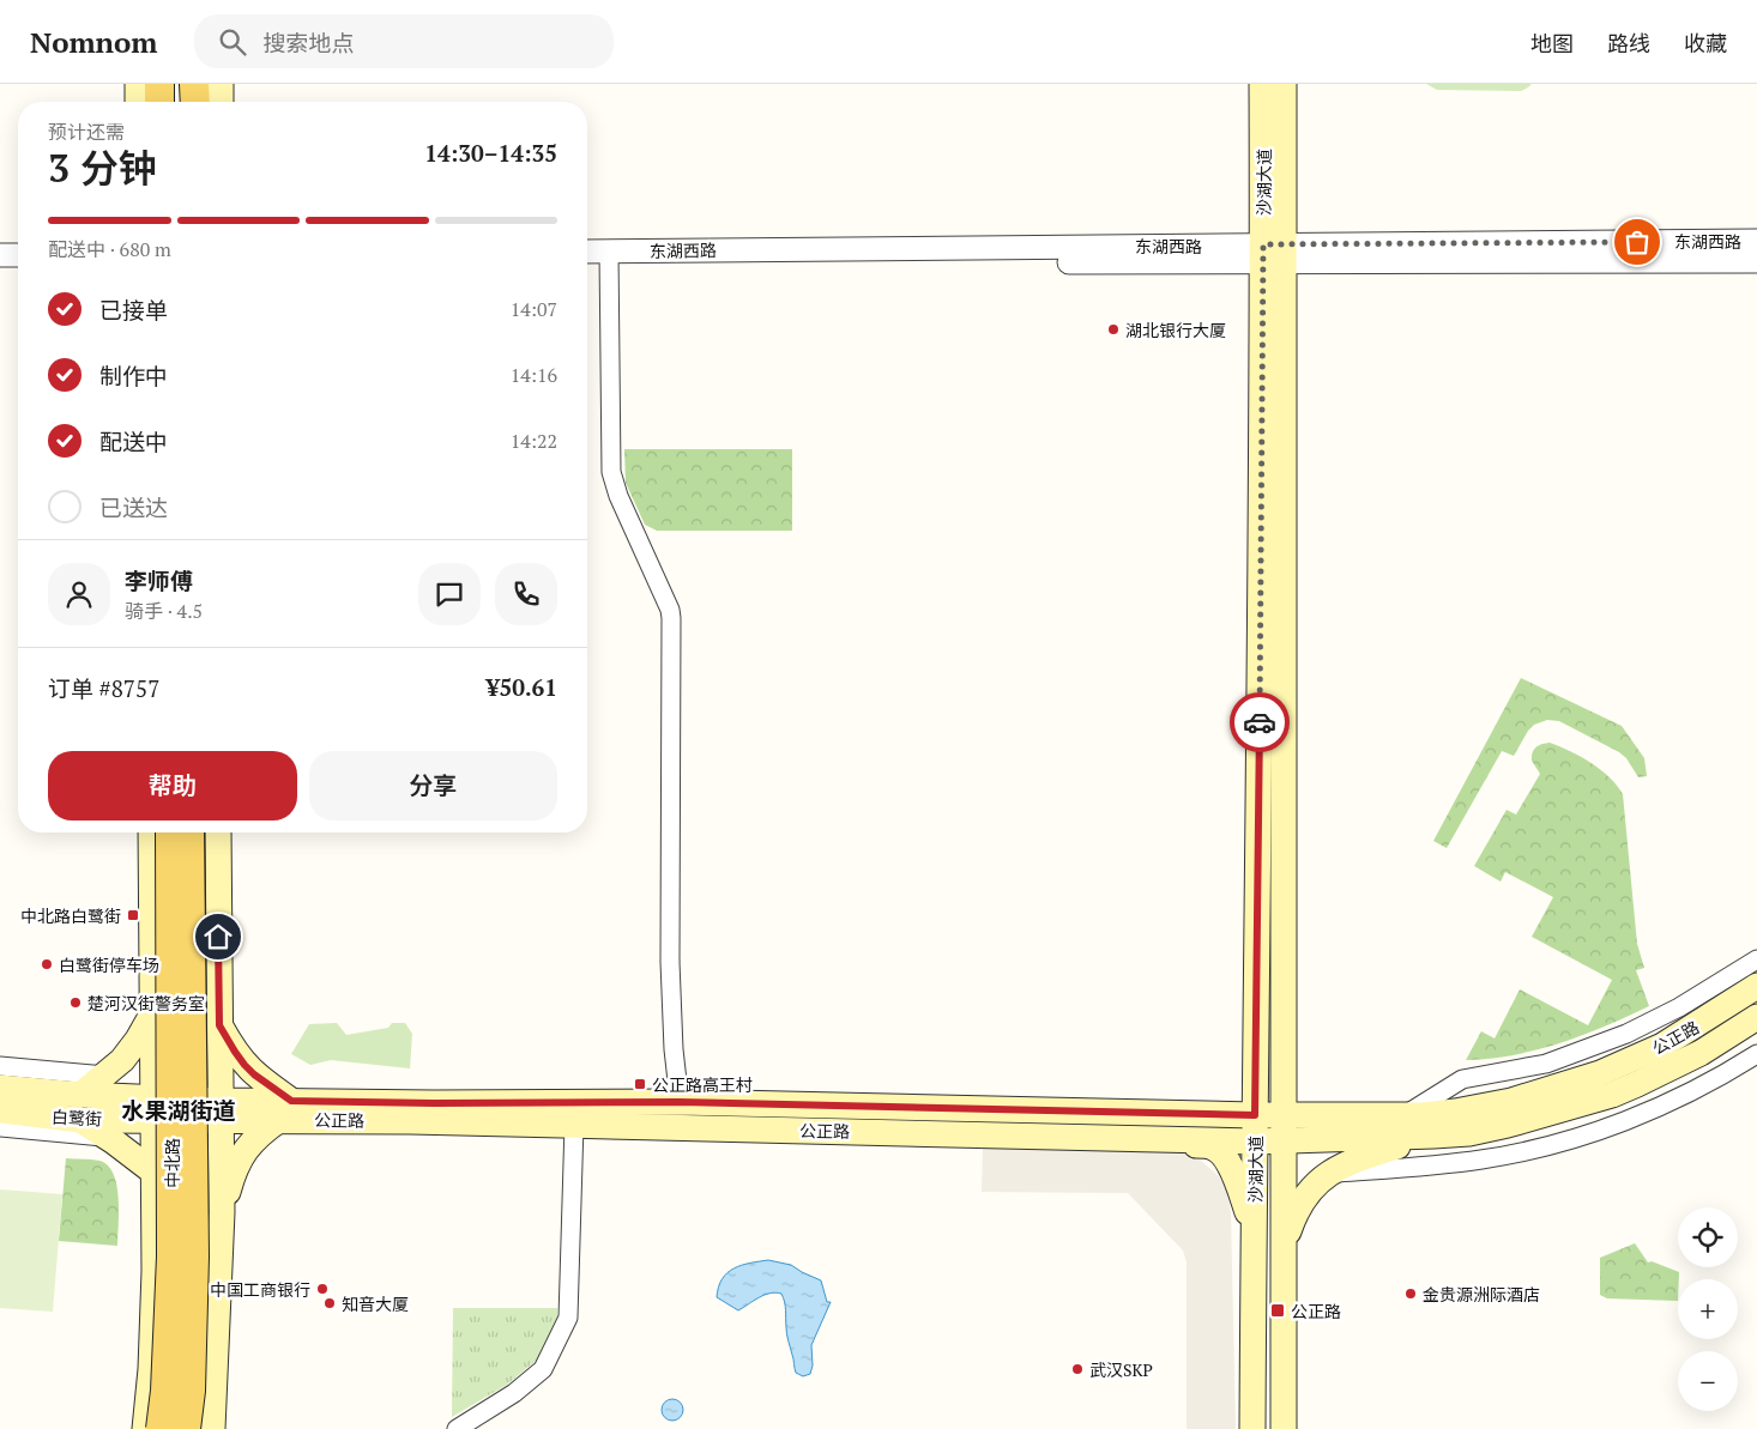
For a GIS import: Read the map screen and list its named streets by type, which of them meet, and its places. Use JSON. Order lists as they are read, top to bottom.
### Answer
{
  "streets": {
    "main road": [
      "沙湖大道",
      "公正路",
      "白鹭街",
      "中北路"
    ],
    "street": ["东湖西路"]
  },
  "crossings": [
    ["沙湖大道", "东湖西路"],
    ["沙湖大道", "公正路"],
    ["公正路", "白鹭街"],
    ["公正路", "中北路"],
    ["白鹭街", "中北路"]
  ],
  "districts": ["水果湖街道"],
  "places": {
    "other": [
      "湖北银行大厦",
      "白鹭街停车场",
      "楚河汉街警务室",
      "中国工商银行",
      "金贵源洲际酒店",
      "知音大厦",
      "武汉SKP"
    ],
    "transit": ["中北路白鹭街", "公正路高王村", "公正路"]
  },
  "page": {
    "header": "Nomnom",
    "search": "搜索地点",
    "nav": ["地图", "路线", "收藏"],
    "heading": ["3 分钟", "预计还需", "14:30–14:35"],
    "panel": [
      "李师傅",
      "骑手 · 4.5",
      "订单 #8757",
      "¥50.61"
    ],
    "bar": "配送中 · 680 m",
    "list": [
      ["已接单", "14:07"],
      ["制作中", "14:16"],
      ["配送中", "14:22"],
      "已送达"
    ],
    "buttons": ["帮助", "分享"],
    "map_buttons": ["+", "−"]
  }
}
